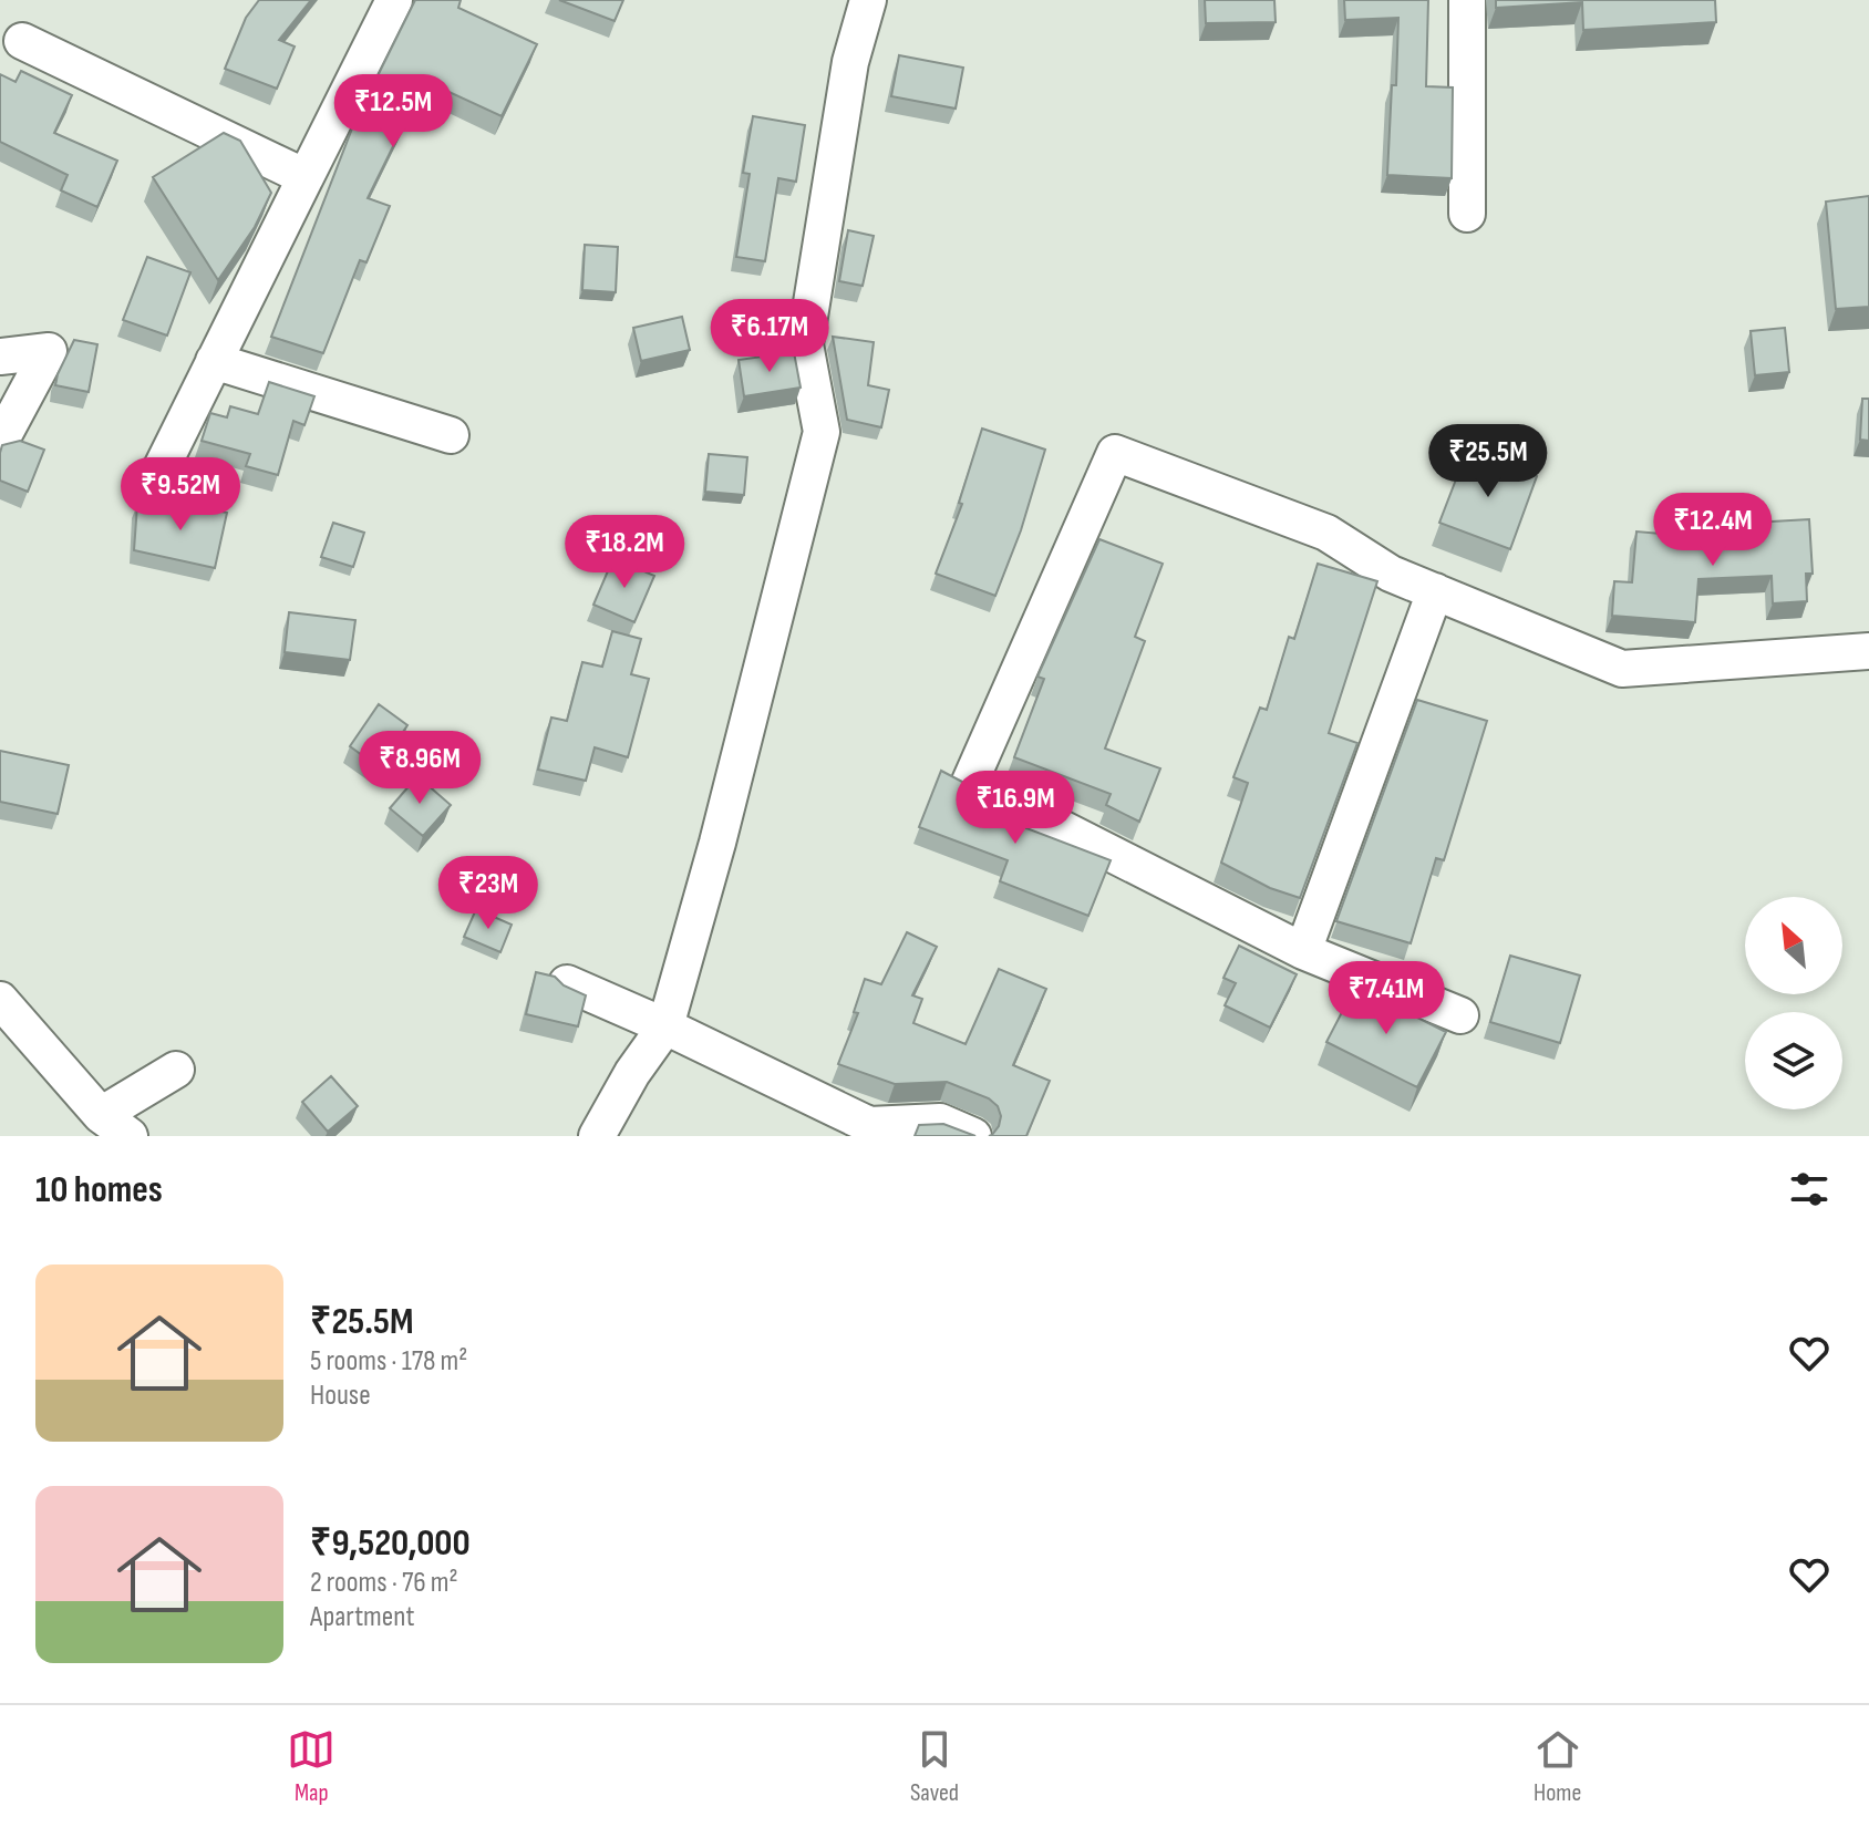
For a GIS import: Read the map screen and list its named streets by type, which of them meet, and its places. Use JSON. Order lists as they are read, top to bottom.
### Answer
{
  "north": "top left",
  "page": {
    "price": [
      "₹12.5M",
      "₹6.17M",
      "₹25.5M",
      "₹9.52M",
      "₹12.4M",
      "₹18.2M",
      "₹8.96M",
      "₹16.9M",
      "₹23M",
      "₹7.41M"
    ],
    "heading": "10 homes",
    "list": [
      {
        "name": "₹25.5M",
        "note": "5 rooms · 178 m² · House"
      },
      {
        "name": "₹9,520,000",
        "note": "2 rooms · 76 m² · Apartment"
      }
    ],
    "tabs": ["Map", "Saved", "Home"]
  }
}
